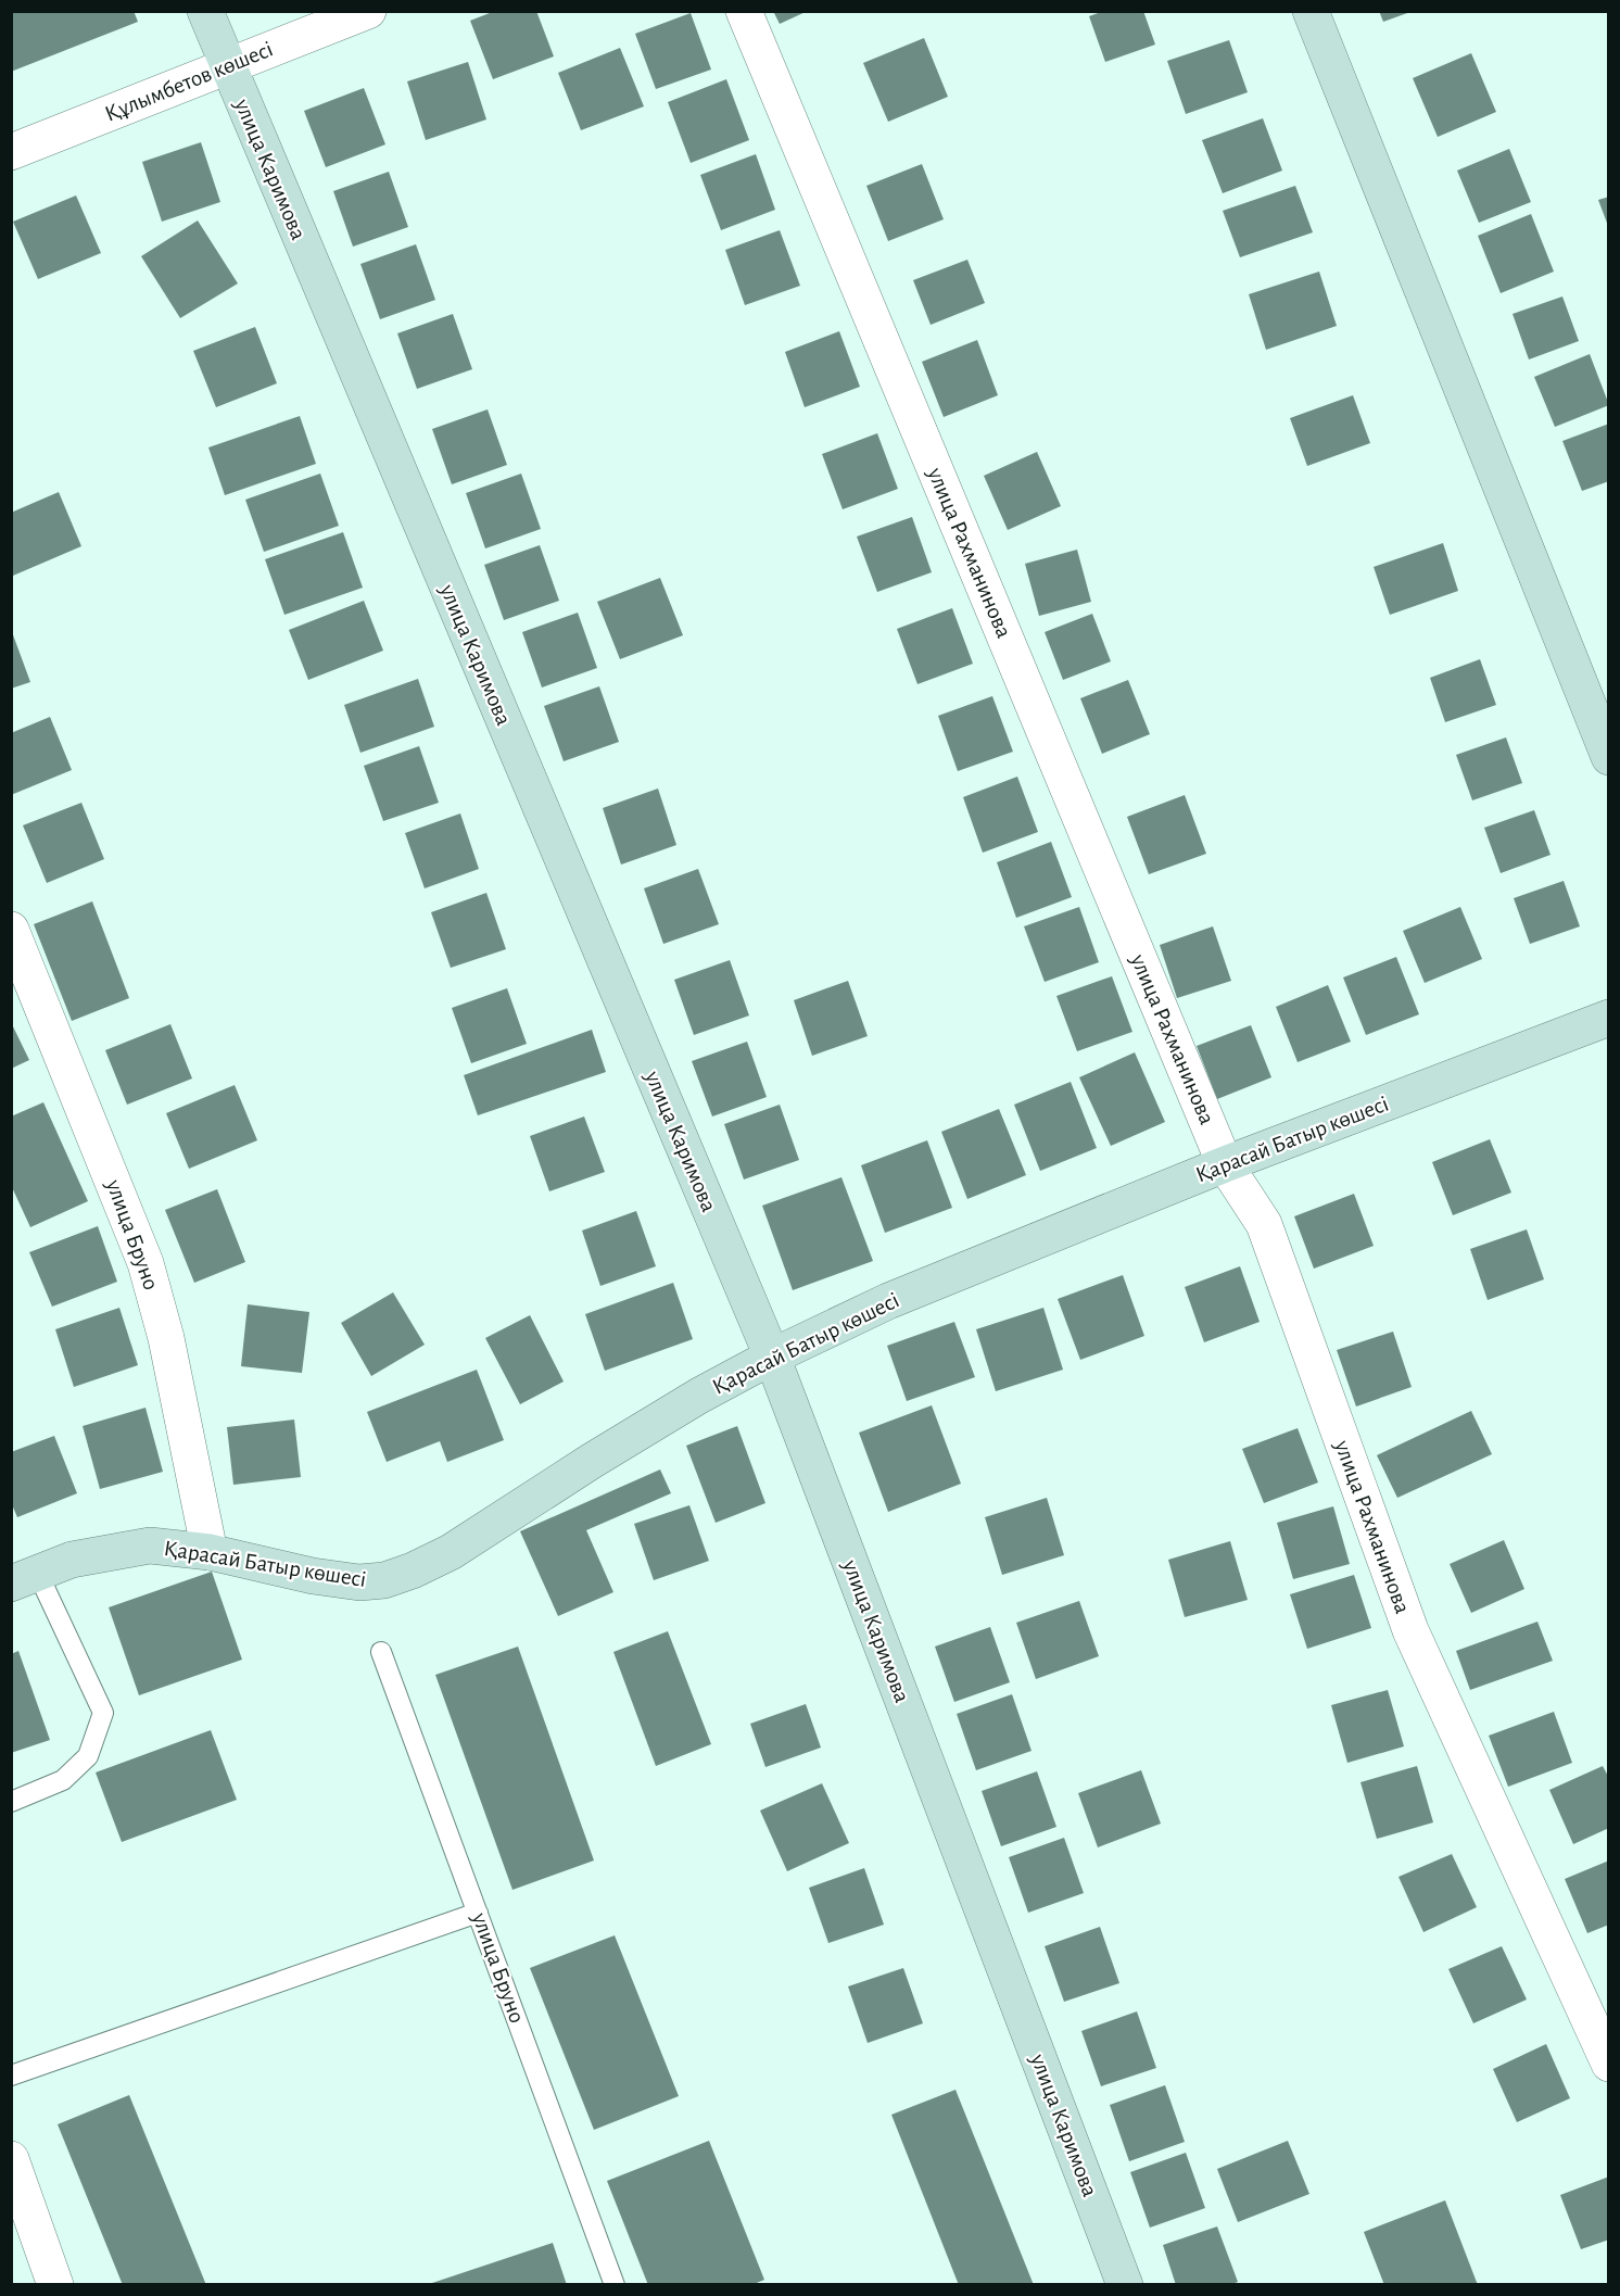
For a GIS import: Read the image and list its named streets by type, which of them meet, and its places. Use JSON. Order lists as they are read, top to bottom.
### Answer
{
  "streets": {
    "street": [
      "Құлымбетов көшесі",
      "улица Каримова",
      "улица Рахманинова",
      "Қарасай Батыр көшесі",
      "улица Бруно"
    ]
  },
  "crossings": [
    ["Құлымбетов көшесі", "улица Каримова"],
    ["улица Каримова", "Қарасай Батыр көшесі"],
    ["улица Рахманинова", "Қарасай Батыр көшесі"],
    ["Қарасай Батыр көшесі", "улица Бруно"]
  ]
}
